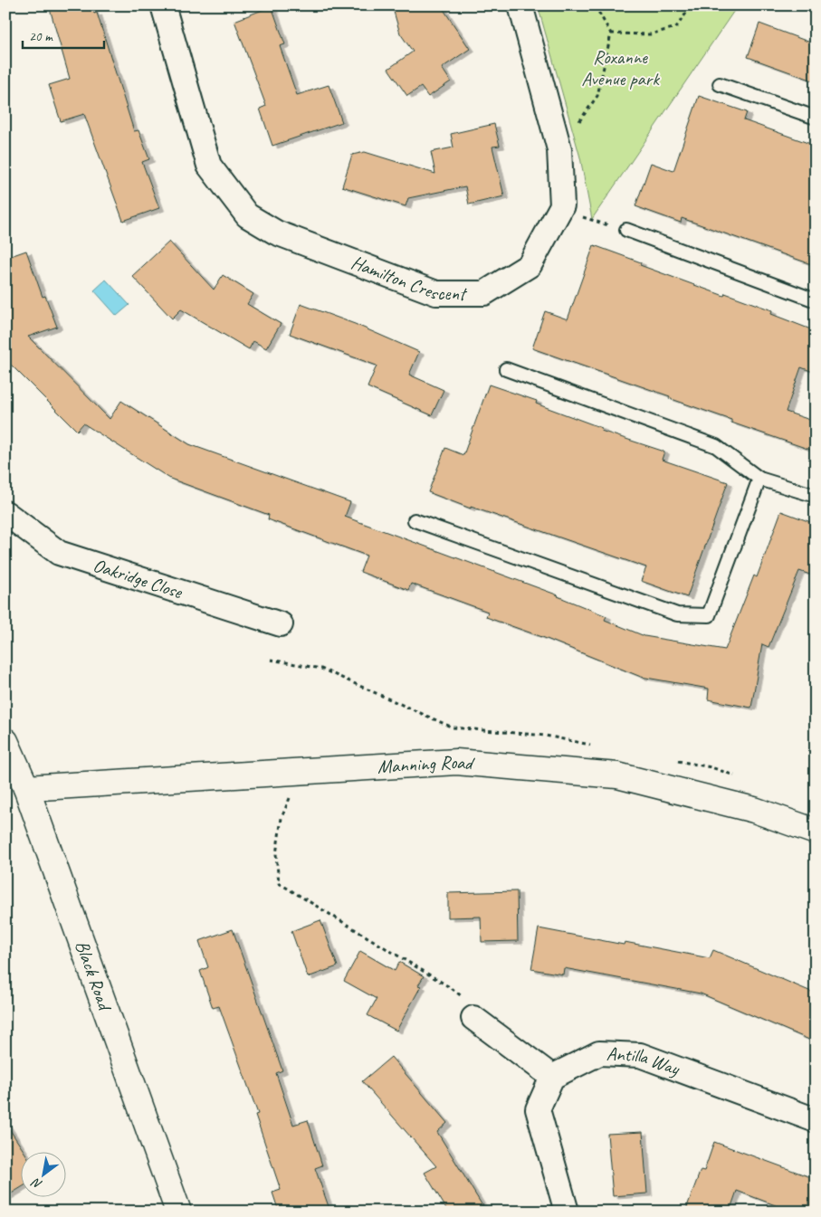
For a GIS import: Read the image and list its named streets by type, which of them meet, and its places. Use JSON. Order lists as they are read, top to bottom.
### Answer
{
  "streets": {
    "street": [
      "Hamilton Crescent",
      "Oakridge Close",
      "Manning Road",
      "Black Road",
      "Antilla Way"
    ]
  },
  "crossings": [
    ["Manning Road", "Black Road"]
  ],
  "parks": ["Roxanne Avenue park"],
  "scale_bar": "20 m",
  "north": "bottom left"
}
